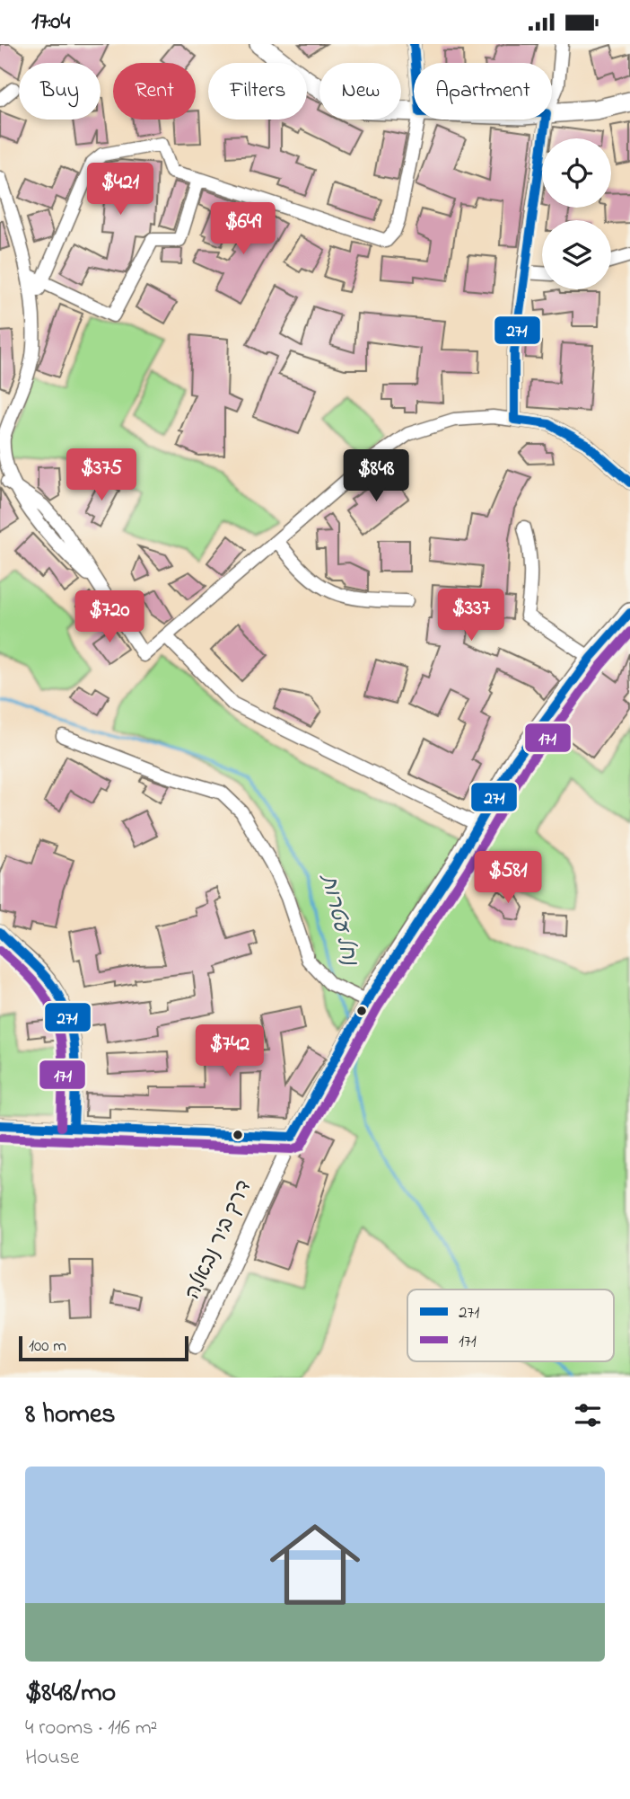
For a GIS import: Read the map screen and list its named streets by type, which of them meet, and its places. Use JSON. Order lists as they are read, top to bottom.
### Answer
{
  "streets": {
    "street": ["דרך ביר נבאלה"]
  },
  "water": ["נחל עטרות"],
  "lines": ["transit line 271", "transit line 171"],
  "legend": ["271", "171"],
  "scale_bar": "100 m",
  "page": {
    "status": "17:04",
    "chip": [
      "Buy",
      "Rent",
      "Filters",
      "New",
      "Apartment"
    ],
    "price": [
      "$421",
      "$649",
      "$375",
      "$848",
      "$337",
      "$720",
      "$581",
      "$742"
    ],
    "scale": "100 m",
    "heading": "8 homes",
    "list": [
      {
        "name": "$848/mo",
        "note": "4 rooms · 116 m² · House"
      }
    ]
  }
}
